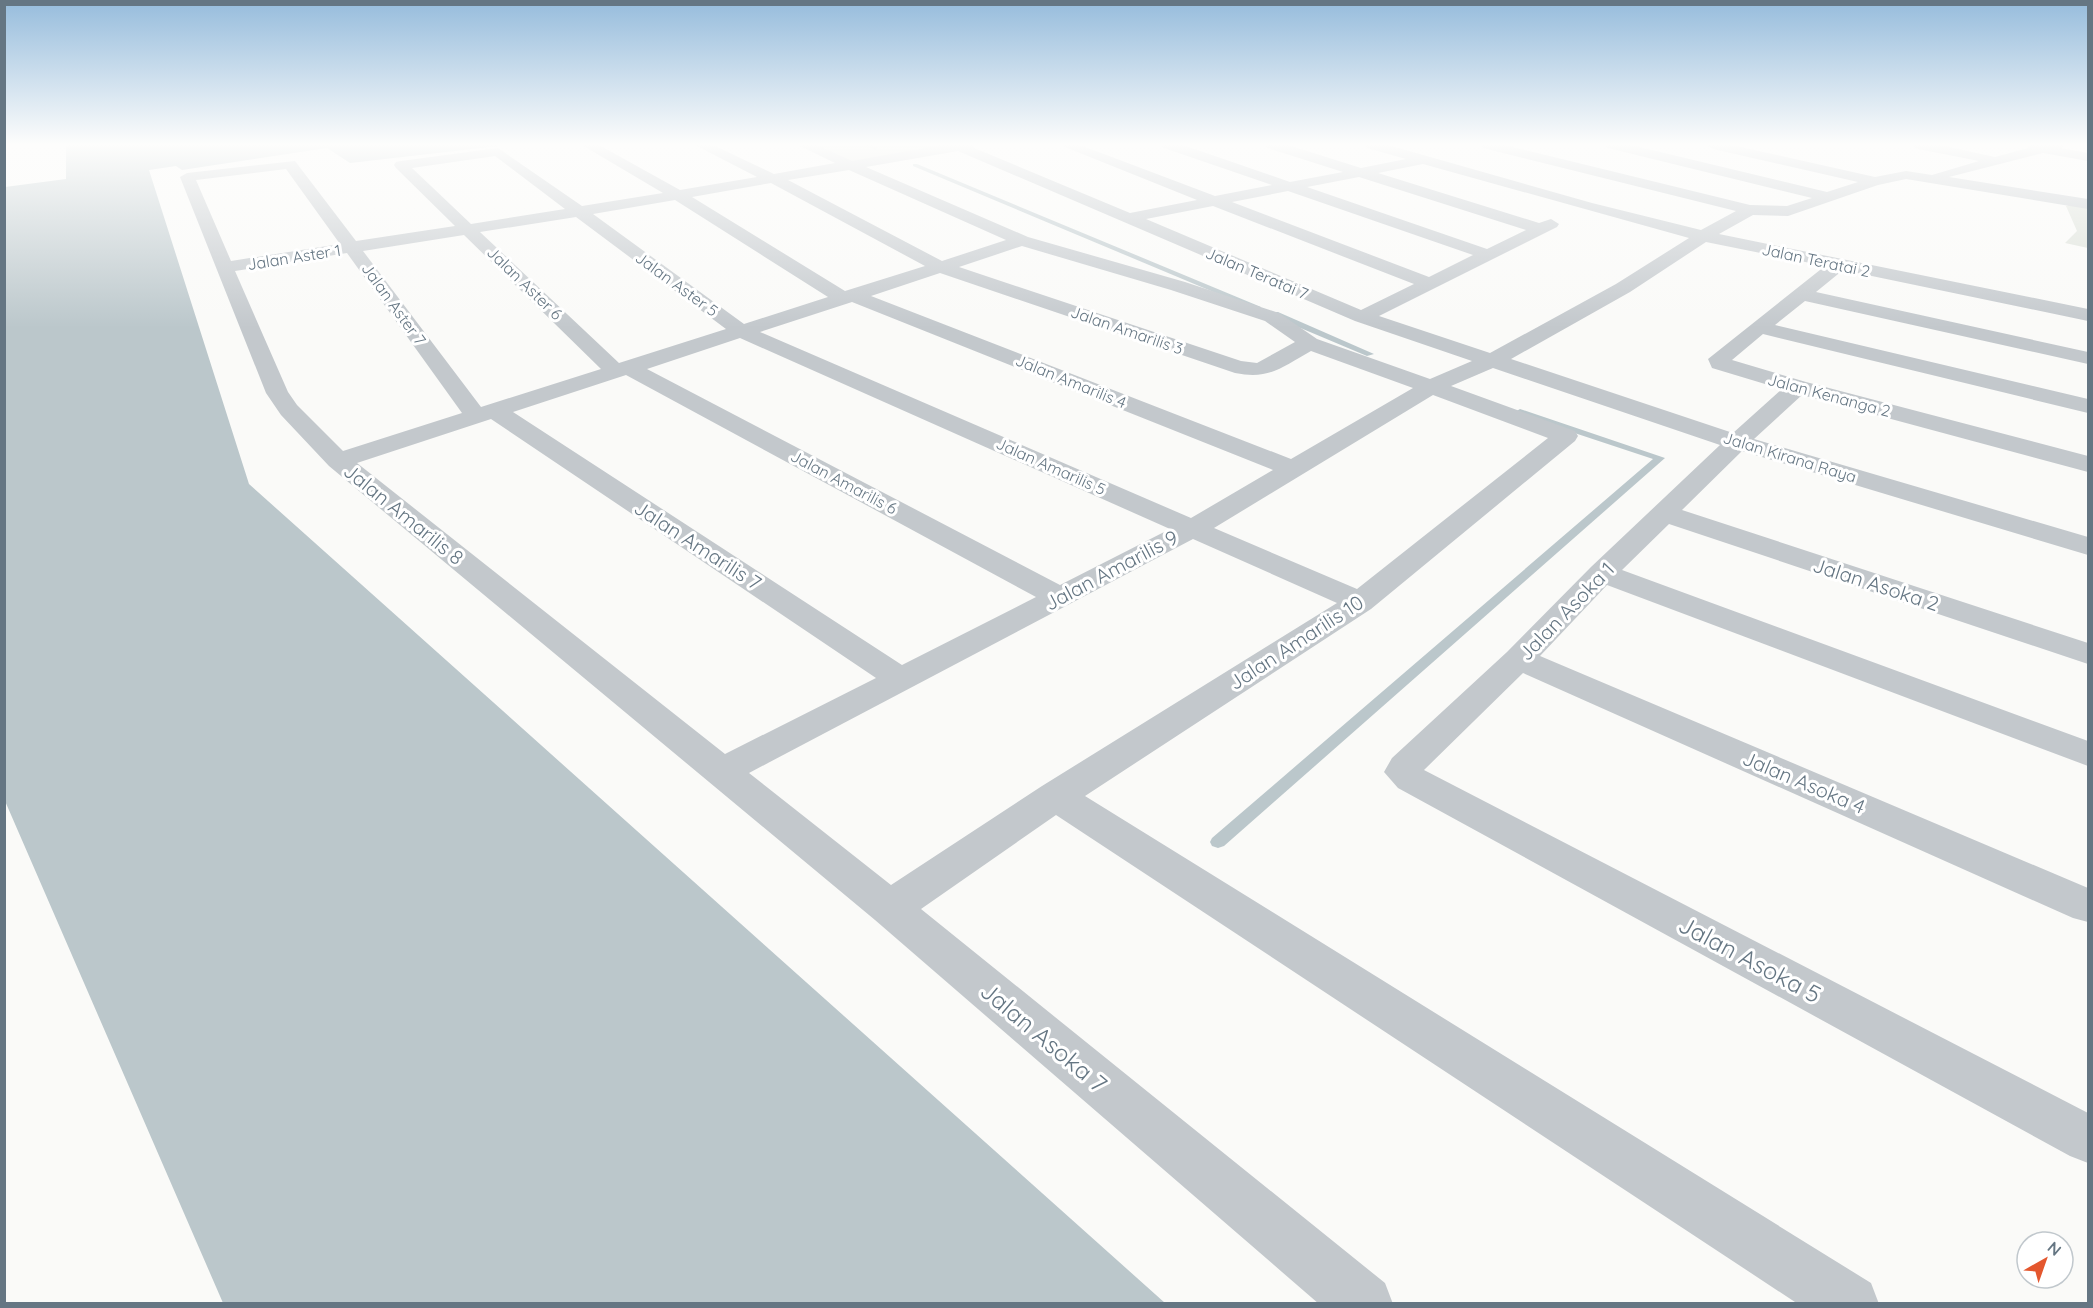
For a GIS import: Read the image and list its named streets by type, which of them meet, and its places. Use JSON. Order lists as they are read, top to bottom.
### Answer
{
  "streets": {
    "street": [
      "Jalan Aster 1",
      "Jalan Teratai 2",
      "Jalan Teratai 7",
      "Jalan Aster 6",
      "Jalan Aster 5",
      "Jalan Aster 7",
      "Jalan Amarilis 3",
      "Jalan Amarilis 4",
      "Jalan Kenanga 2",
      "Jalan Kirana Raya",
      "Jalan Amarilis 5",
      "Jalan Amarilis 6",
      "Jalan Amarilis 8",
      "Jalan Amarilis 7",
      "Jalan Amarilis 9",
      "Jalan Asoka 2",
      "Jalan Asoka 1",
      "Jalan Amarilis 10",
      "Jalan Asoka 4",
      "Jalan Asoka 5",
      "Jalan Asoka 7"
    ]
  },
  "crossings": [
    ["Jalan Aster 1", "Jalan Aster 6"],
    ["Jalan Aster 1", "Jalan Aster 5"],
    ["Jalan Aster 1", "Jalan Aster 7"],
    ["Jalan Aster 1", "Jalan Amarilis 8"],
    ["Jalan Teratai 2", "Jalan Kenanga 2"],
    ["Jalan Teratai 2", "Jalan Amarilis 9"],
    ["Jalan Teratai 7", "Jalan Kirana Raya"],
    ["Jalan Teratai 7", "Jalan Amarilis 9"],
    ["Jalan Aster 6", "Jalan Amarilis 6"],
    ["Jalan Aster 5", "Jalan Amarilis 5"],
    ["Jalan Aster 7", "Jalan Amarilis 7"],
    ["Jalan Amarilis 4", "Jalan Amarilis 9"],
    ["Jalan Kenanga 2", "Jalan Asoka 1"],
    ["Jalan Kirana Raya", "Jalan Amarilis 9"],
    ["Jalan Kirana Raya", "Jalan Asoka 1"],
    ["Jalan Amarilis 5", "Jalan Amarilis 9"],
    ["Jalan Amarilis 5", "Jalan Amarilis 10"],
    ["Jalan Amarilis 6", "Jalan Amarilis 9"],
    ["Jalan Amarilis 8", "Jalan Amarilis 9"],
    ["Jalan Amarilis 8", "Jalan Asoka 7"],
    ["Jalan Amarilis 7", "Jalan Amarilis 9"],
    ["Jalan Amarilis 9", "Jalan Amarilis 10"],
    ["Jalan Amarilis 9", "Jalan Asoka 7"],
    ["Jalan Asoka 2", "Jalan Asoka 1"],
    ["Jalan Asoka 1", "Jalan Asoka 4"],
    ["Jalan Asoka 1", "Jalan Asoka 5"],
    ["Jalan Amarilis 10", "Jalan Asoka 7"]
  ],
  "north": "top right"
}
